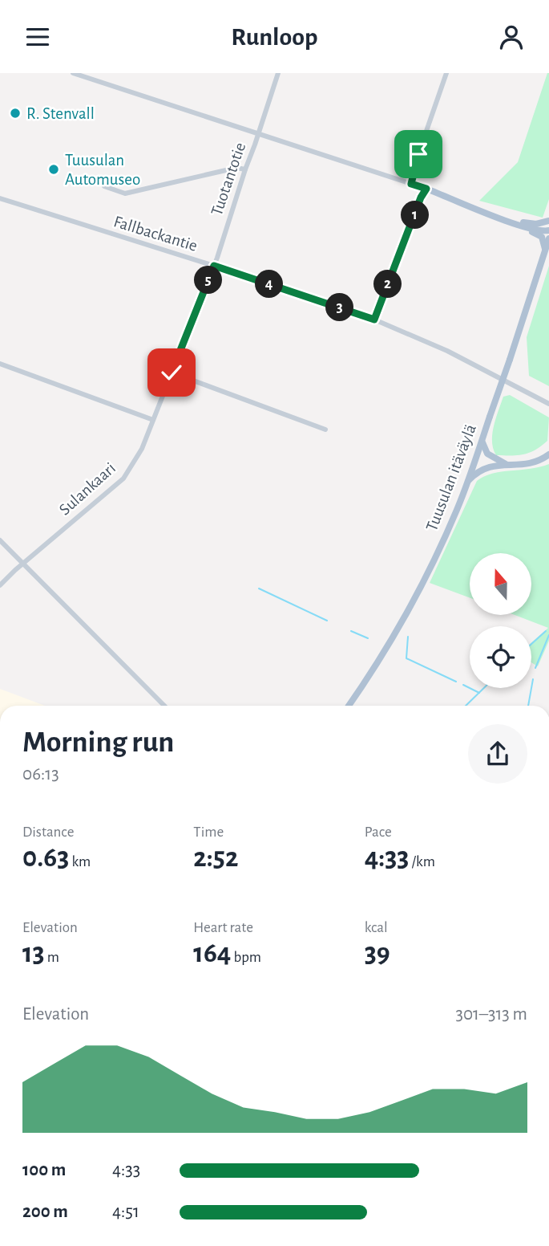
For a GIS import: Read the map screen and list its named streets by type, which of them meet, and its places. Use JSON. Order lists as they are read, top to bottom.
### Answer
{
  "streets": {
    "main road": ["Tuusulan itäväylä"],
    "street": ["Tuotantotie", "Fallbackantie", "Sulankaari"]
  },
  "crossings": [
    ["Tuotantotie", "Fallbackantie"],
    ["Tuotantotie", "Sulankaari"],
    ["Fallbackantie", "Sulankaari"]
  ],
  "places": ["R. Stenvall", "Tuusulan Automuseo"],
  "north": "top",
  "page": {
    "header": "Runloop",
    "pins": [
      "1",
      "5",
      "2",
      "4",
      "3"
    ],
    "heading": ["Morning run", "06:13"],
    "stats": [
      ["Distance", "0.63 km"],
      ["Time", "2:52"],
      ["Pace", "4:33 /km"],
      ["Elevation", "13 m"],
      ["Heart rate", "164 bpm"],
      ["kcal", "39"]
    ],
    "chart": ["Elevation", "301–313 m"],
    "list": [
      {
        "name": "100 m",
        "note": "4:33"
      },
      {
        "name": "200 m",
        "note": "4:51"
      }
    ]
  }
}
